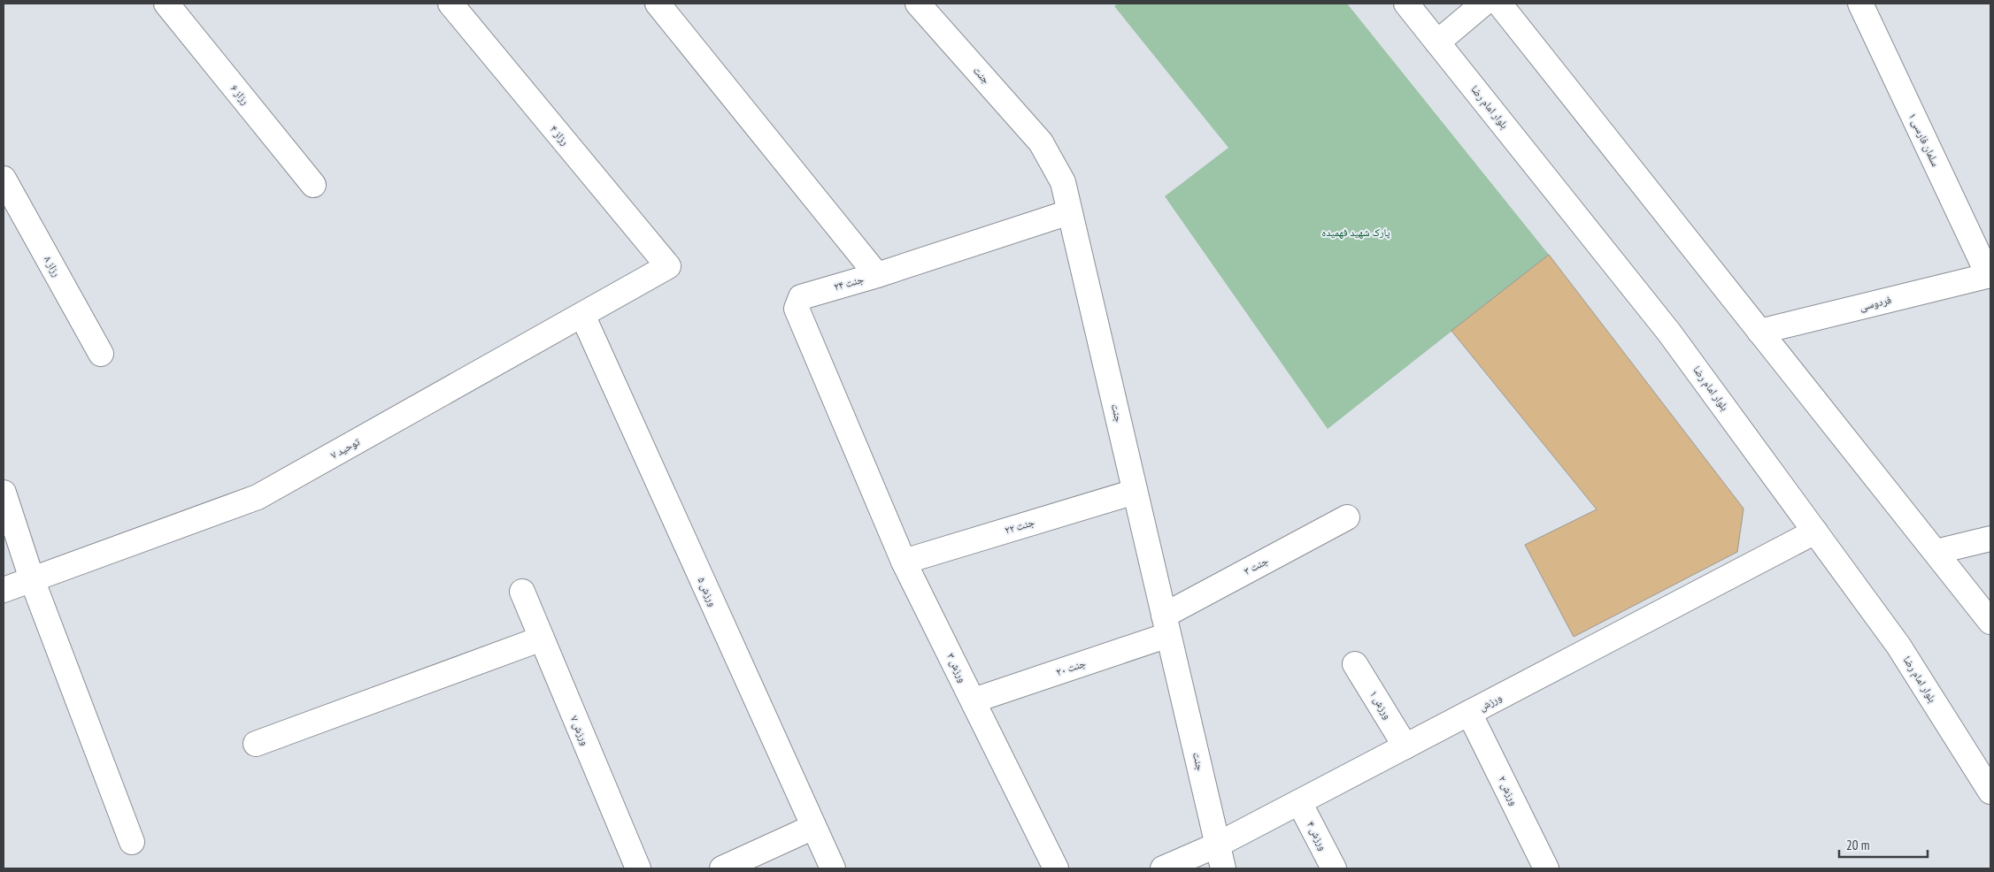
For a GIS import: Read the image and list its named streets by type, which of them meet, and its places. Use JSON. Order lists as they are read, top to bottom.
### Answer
{
  "streets": {
    "street": [
      "جنت",
      "رزاز ۶",
      "بلوار امام رضا",
      "رزاز ۴",
      "سلمان فارسی ۱",
      "رزاز ۸",
      "جنت ۲۴",
      "فردوسی",
      "توحید ۷",
      "جنت ۲۲",
      "جنت ۳",
      "ورزش ۵",
      "ورزش ۳",
      "جنت ۲۰",
      "ورزش",
      "ورزش ۱",
      "ورزش ۷",
      "ورزش ۲",
      "ورزش ۴"
    ]
  },
  "crossings": [
    ["جنت", "جنت ۲۴"],
    ["جنت", "جنت ۲۲"],
    ["جنت", "جنت ۳"],
    ["جنت", "جنت ۲۰"],
    ["جنت", "ورزش"],
    ["بلوار امام رضا", "ورزش"],
    ["رزاز ۴", "توحید ۷"],
    ["سلمان فارسی ۱", "فردوسی"],
    ["جنت ۲۴", "ورزش ۳"],
    ["توحید ۷", "ورزش ۵"],
    ["جنت ۲۲", "ورزش ۳"],
    ["جنت ۳", "جنت ۲۰"],
    ["ورزش ۳", "جنت ۲۰"],
    ["ورزش", "ورزش ۱"],
    ["ورزش", "ورزش ۲"],
    ["ورزش", "ورزش ۴"]
  ],
  "parks": ["پارک شهید فهمیده"],
  "scale_bar": "20 m"
}
